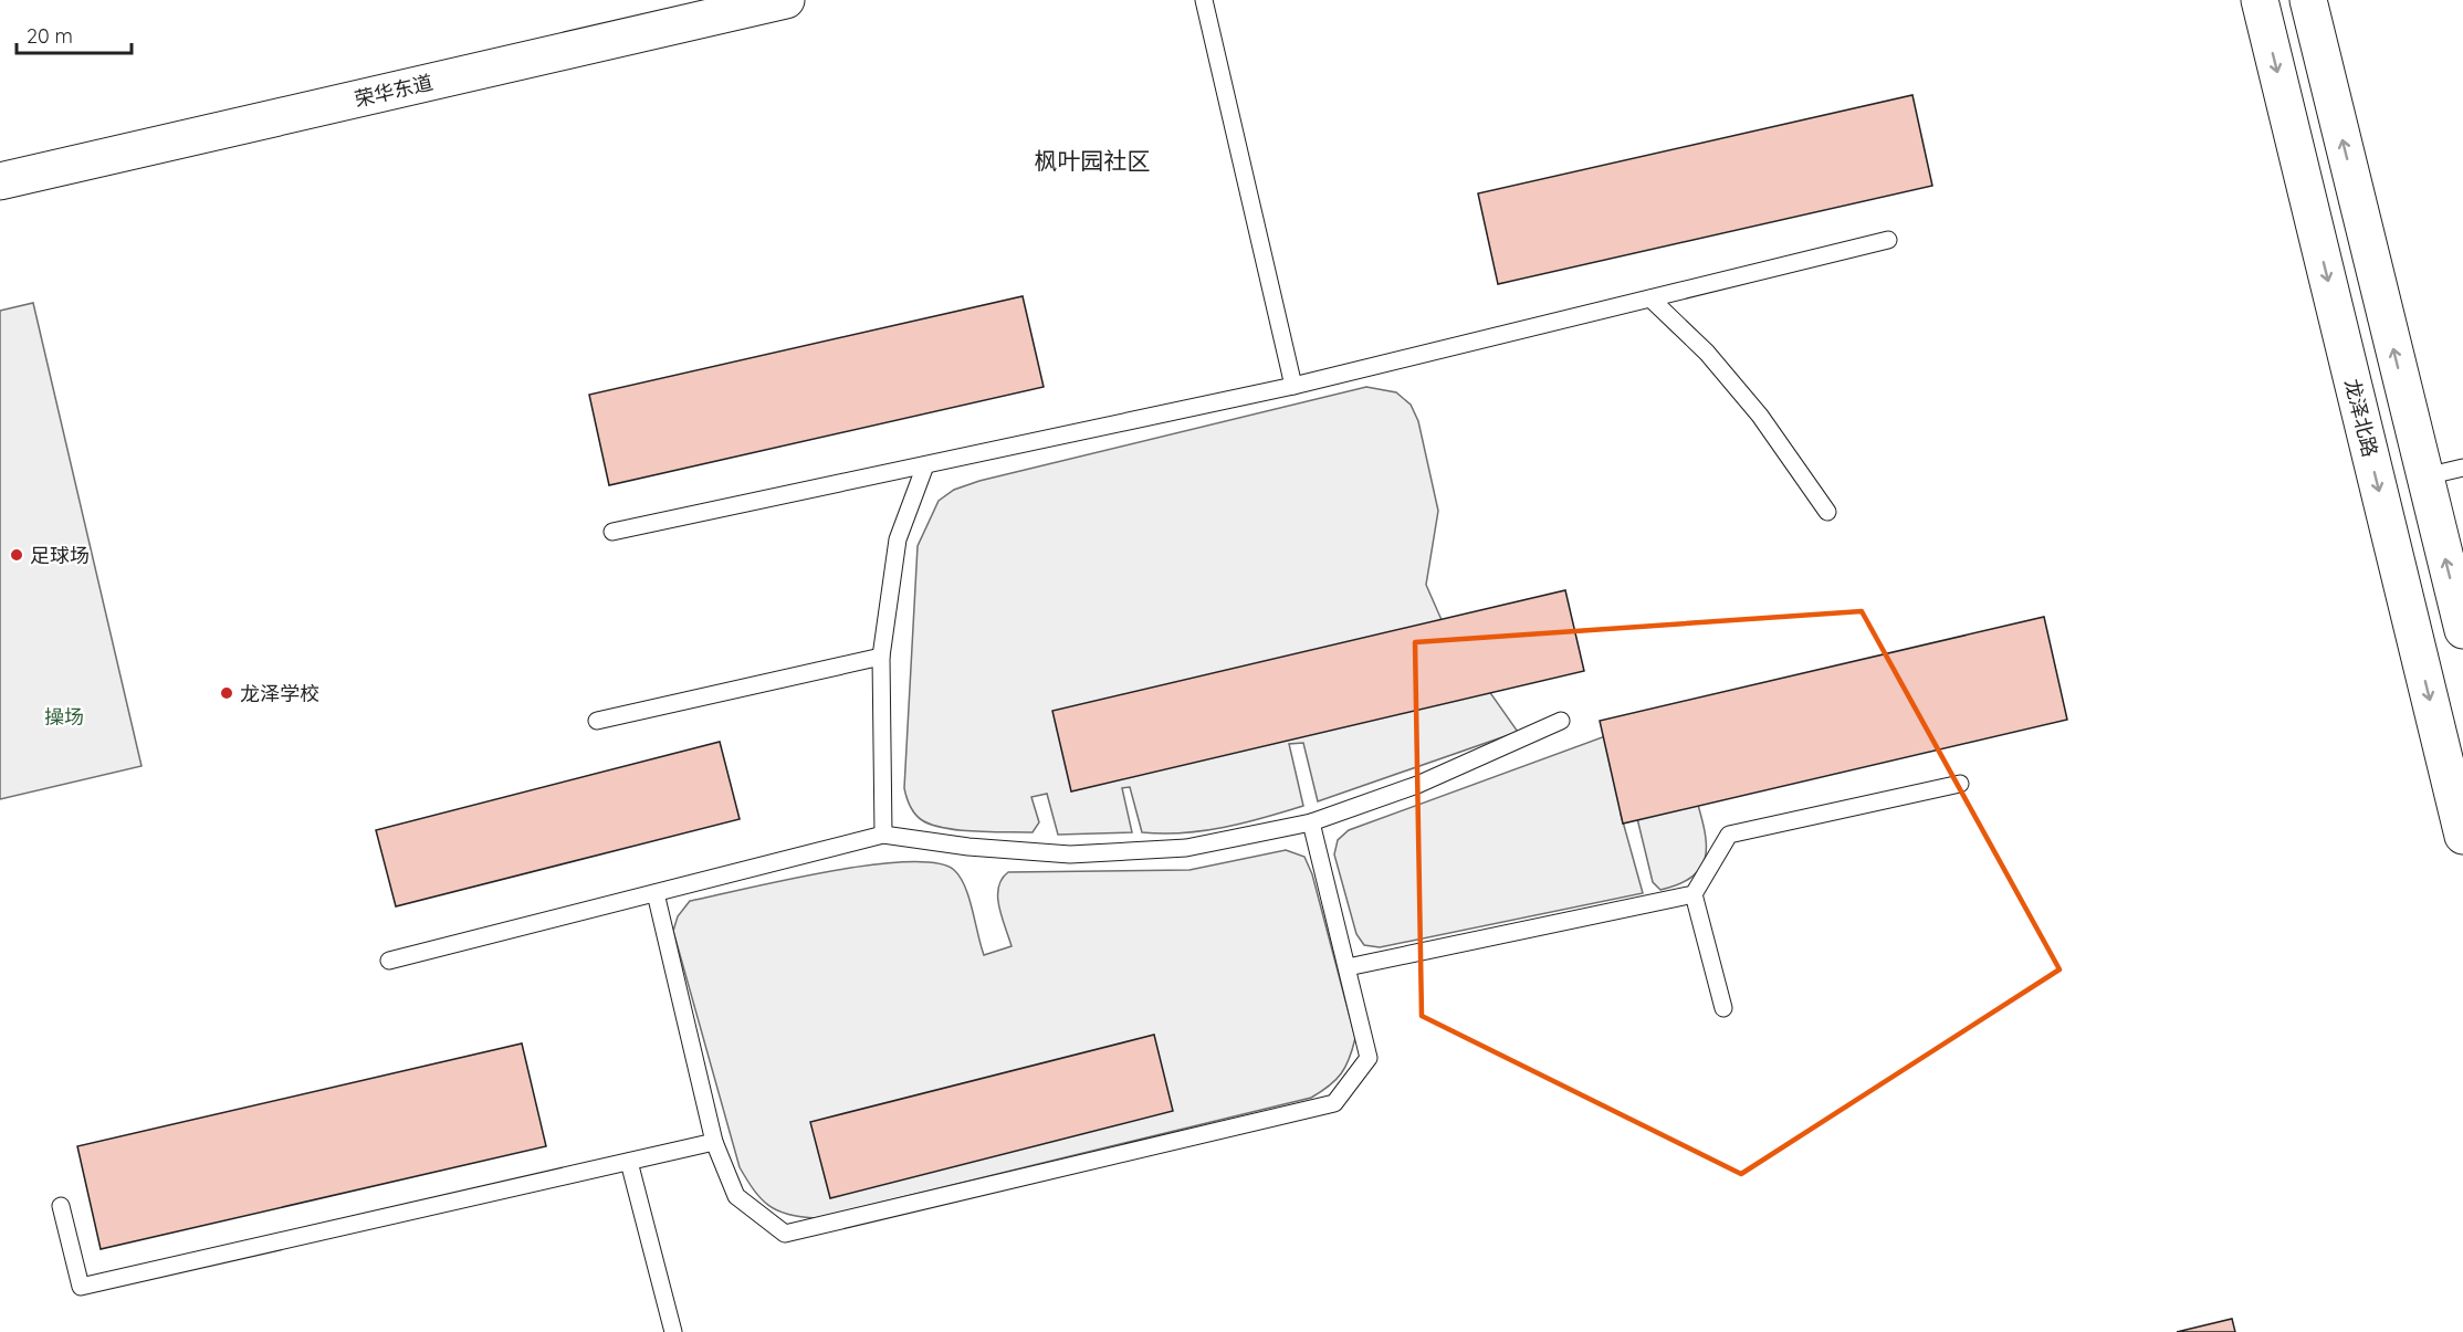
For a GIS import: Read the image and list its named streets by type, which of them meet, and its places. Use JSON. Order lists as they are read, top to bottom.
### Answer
{
  "streets": {
    "main road": ["荣华东道", "龙泽北路"]
  },
  "districts": ["枫叶园社区"],
  "parks": ["操场"],
  "places": ["足球场", "龙泽学校"],
  "scale_bar": "20 m"
}
